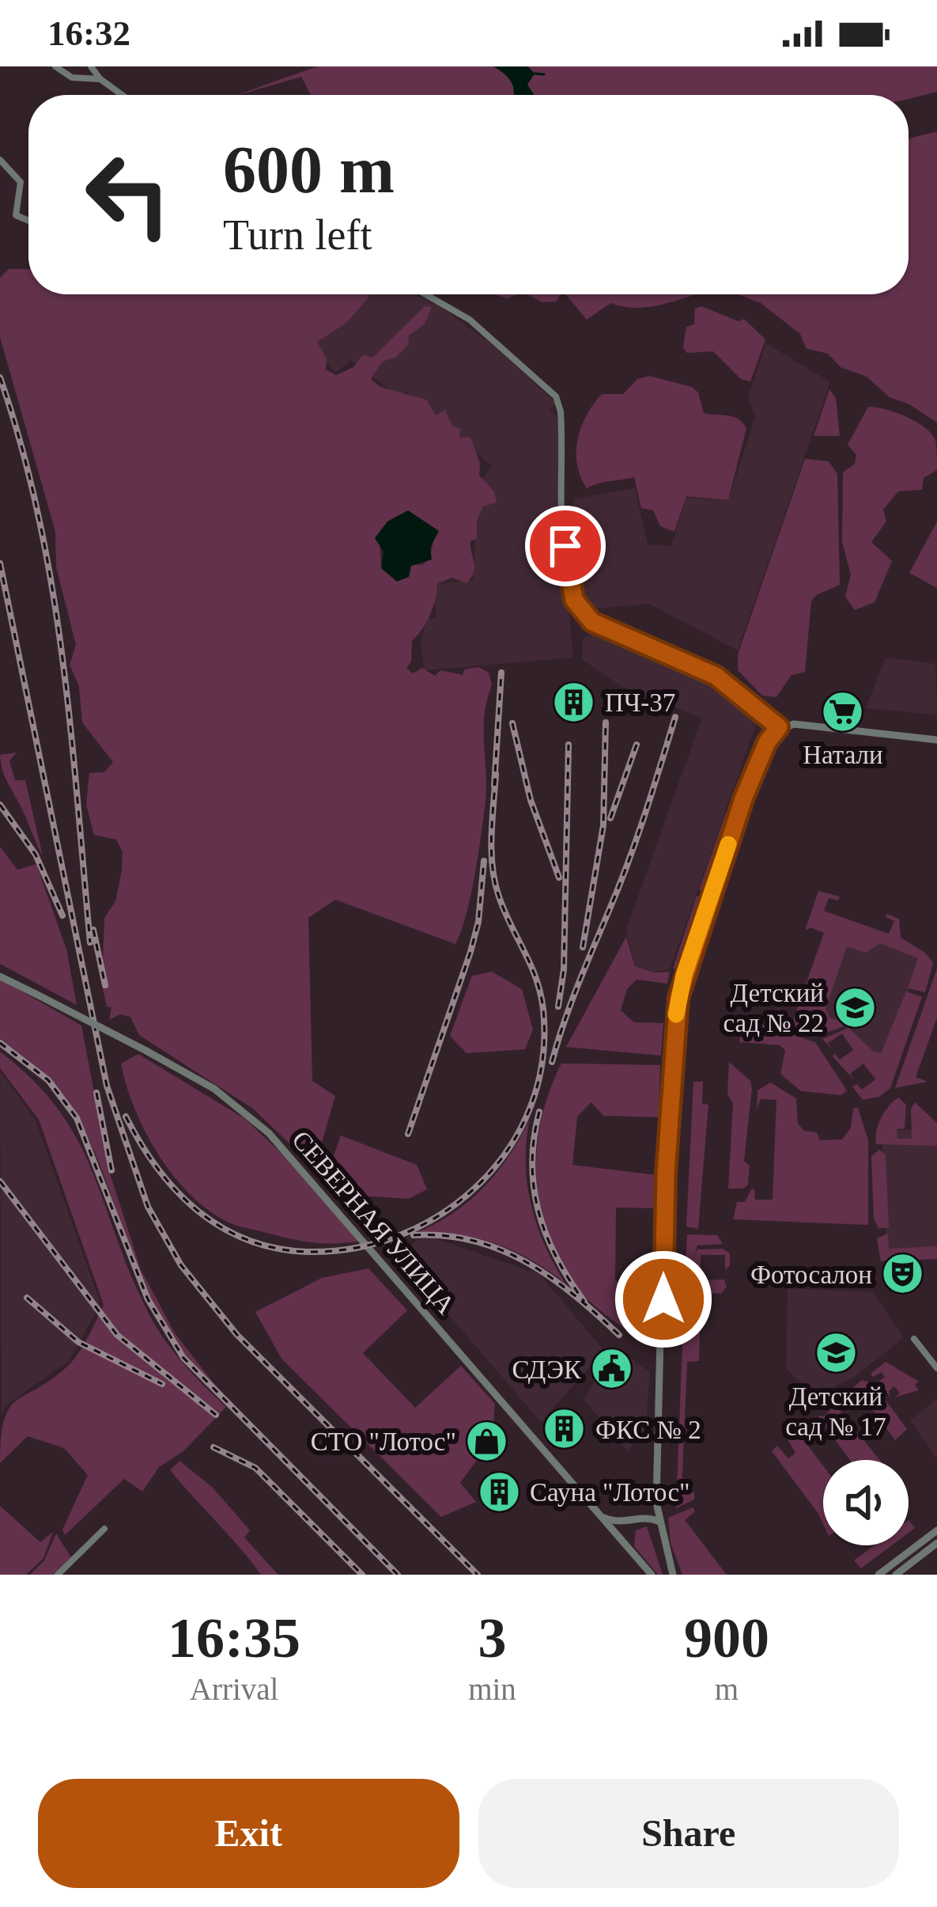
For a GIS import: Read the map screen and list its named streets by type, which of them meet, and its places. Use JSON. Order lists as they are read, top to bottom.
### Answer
{
  "streets": {
    "street": ["СЕВЕРНАЯ УЛИЦА"]
  },
  "places": {
    "building": ["ПЧ-37", "ФКС № 2", "Сауна \"Лотос\""],
    "supermarket": ["Натали"],
    "school or university": ["Детский сад № 22", "Детский сад № 17"],
    "theatre": ["Фотосалон"],
    "public building": ["СДЭК"],
    "shop": ["СТО \"Лотос\""]
  },
  "page": {
    "status": "16:32",
    "turn": ["600 m", "Turn left"],
    "eta": [
      "16:35",
      "Arrival",
      "3",
      "min",
      "900",
      "m"
    ],
    "buttons": ["Exit", "Share"]
  }
}
